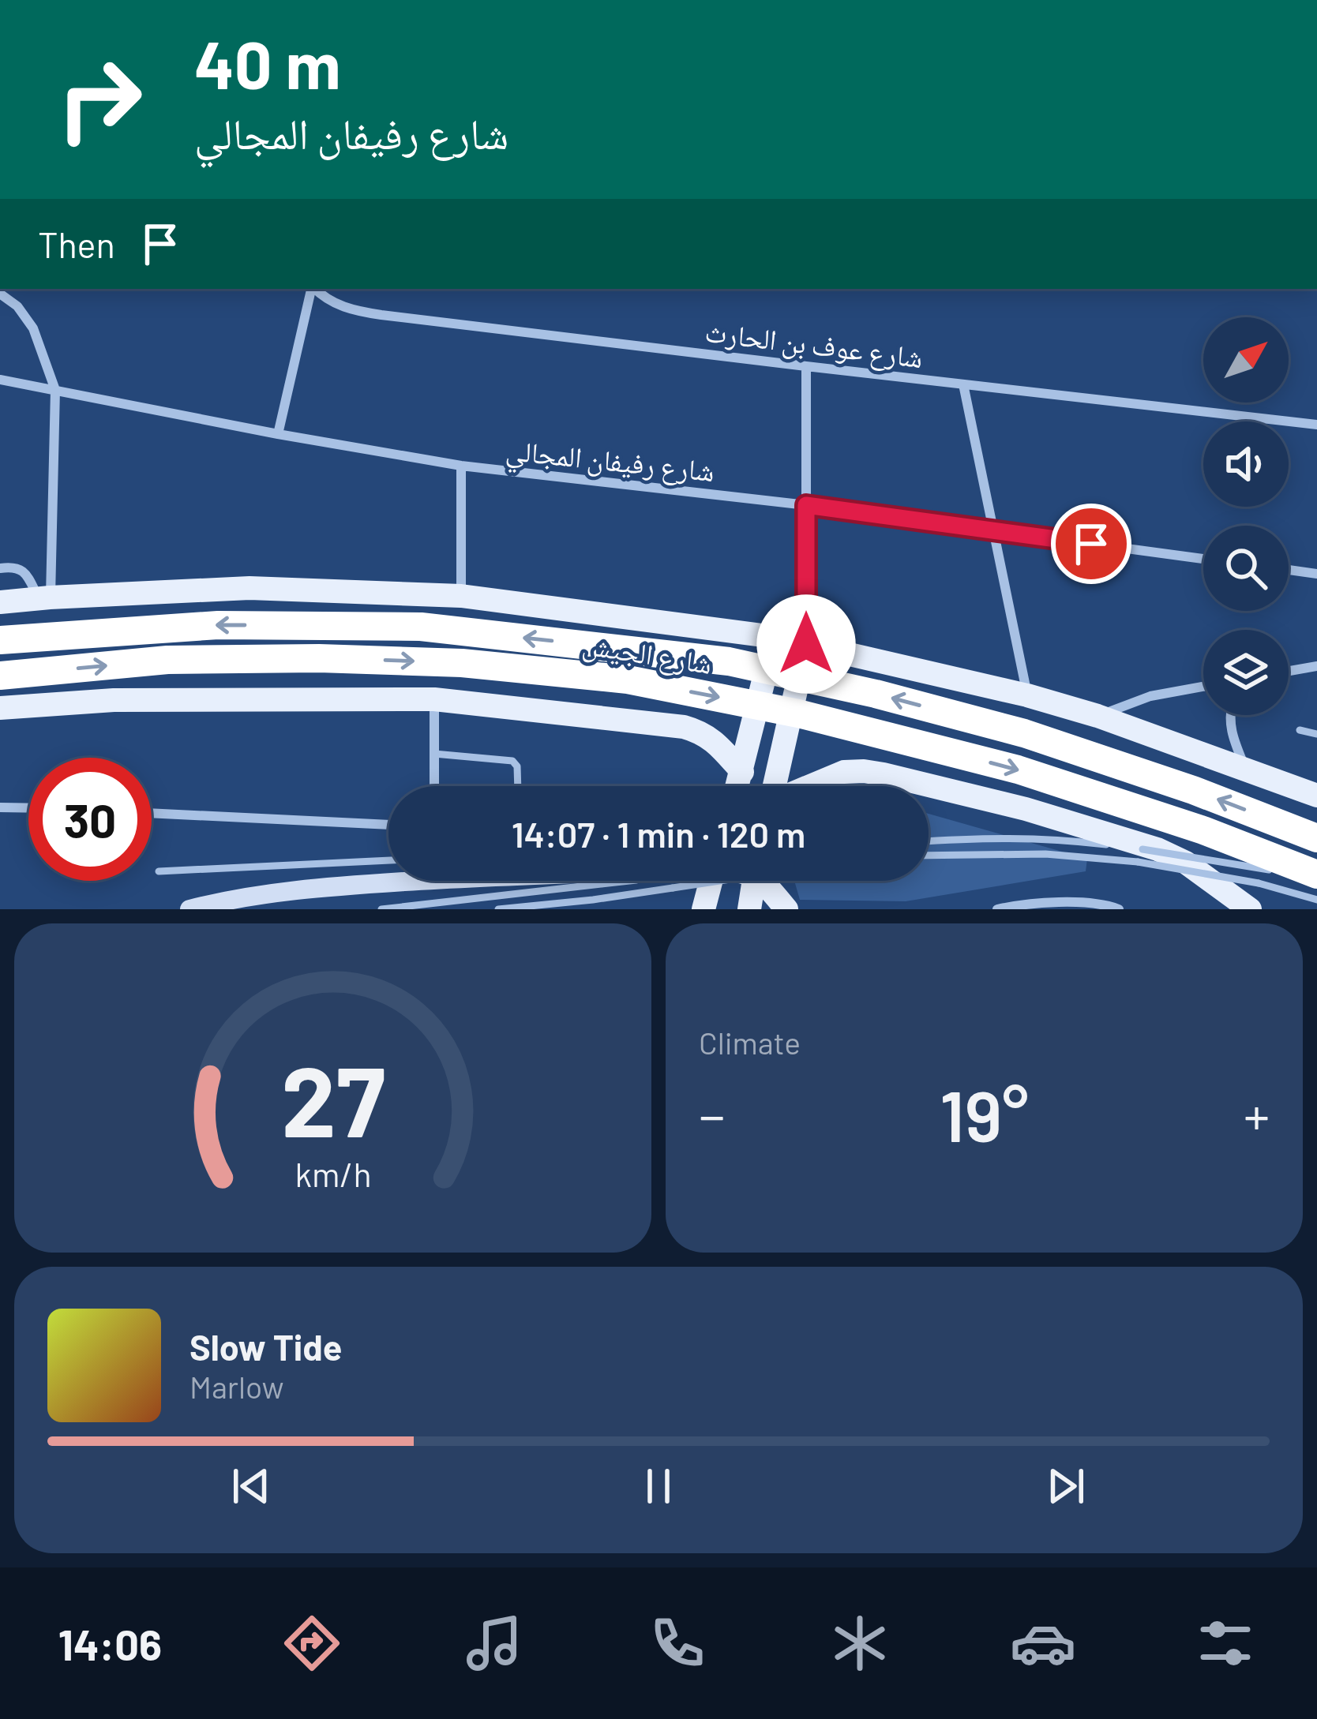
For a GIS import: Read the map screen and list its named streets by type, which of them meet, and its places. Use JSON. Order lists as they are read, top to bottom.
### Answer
{
  "streets": {
    "highway": ["شارع الجيش"],
    "street": ["شارع عوف بن الحارث", "شارع رفيفان المجالي"]
  },
  "crossings": [
    ["شارع عوف بن الحارث", "شارع رفيفان المجالي"]
  ],
  "north": "top right",
  "page": {
    "turn": ["40 m", "شارع رفيفان المجالي"],
    "then": "Then",
    "limit": "30",
    "trip": "14:07 · 1 min · 120 m",
    "tile": "Climate",
    "heat": ["−", "19°", "+"],
    "song": ["Slow Tide", "Marlow"],
    "tabs": "14:06",
    "gauge": ["27", "km/h"]
  }
}
